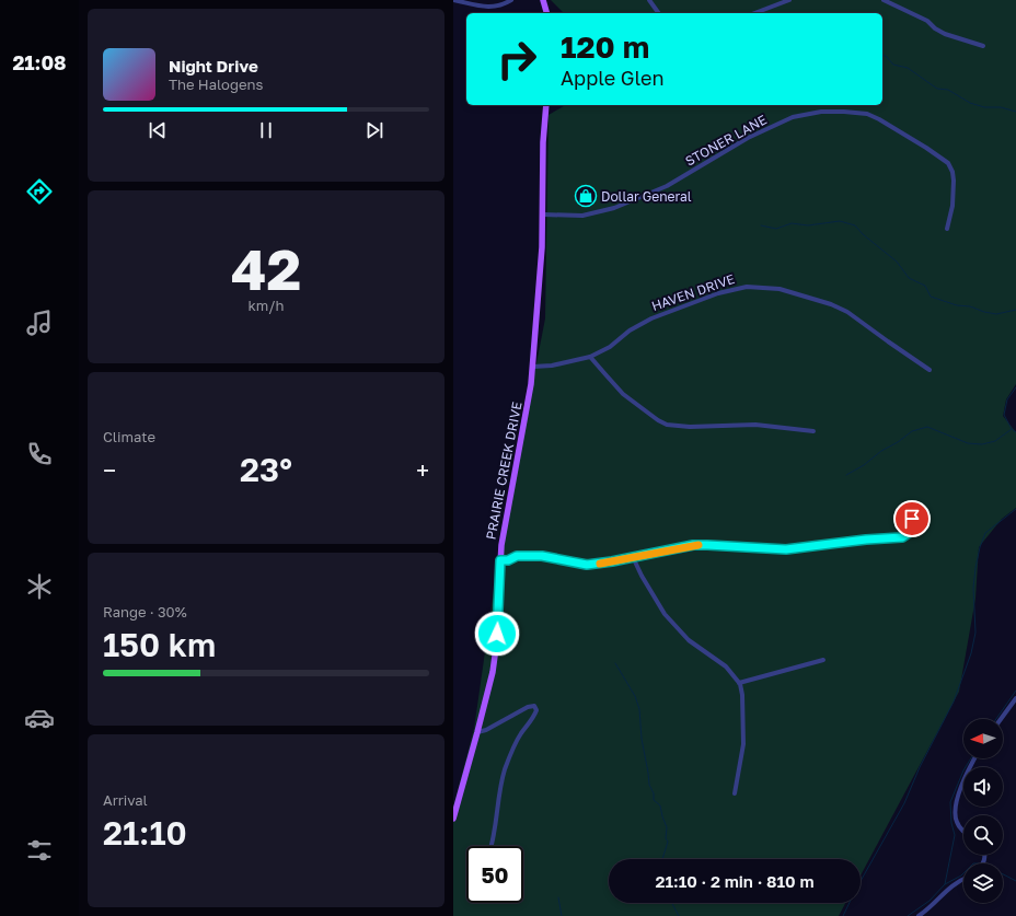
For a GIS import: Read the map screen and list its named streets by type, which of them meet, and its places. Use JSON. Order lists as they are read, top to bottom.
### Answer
{
  "streets": {
    "main road": ["PRAIRIE CREEK DRIVE"],
    "street": ["STONER LANE", "HAVEN DRIVE"]
  },
  "crossings": [
    ["STONER LANE", "PRAIRIE CREEK DRIVE"],
    ["HAVEN DRIVE", "PRAIRIE CREEK DRIVE"]
  ],
  "places": {
    "shop": ["Dollar General"]
  },
  "north": "left",
  "page": {
    "tabs": "21:08",
    "turn": ["120 m", "Apple Glen"],
    "song": ["Night Drive", "The Halogens"],
    "tile": [
      ["42", "km/h"],
      "Climate",
      ["Range · 30%", "150 km"],
      ["Arrival", "21:10"]
    ],
    "heat": ["−", "23°", "+"],
    "limit": "50",
    "trip": "21:10 · 2 min · 810 m"
  }
}
